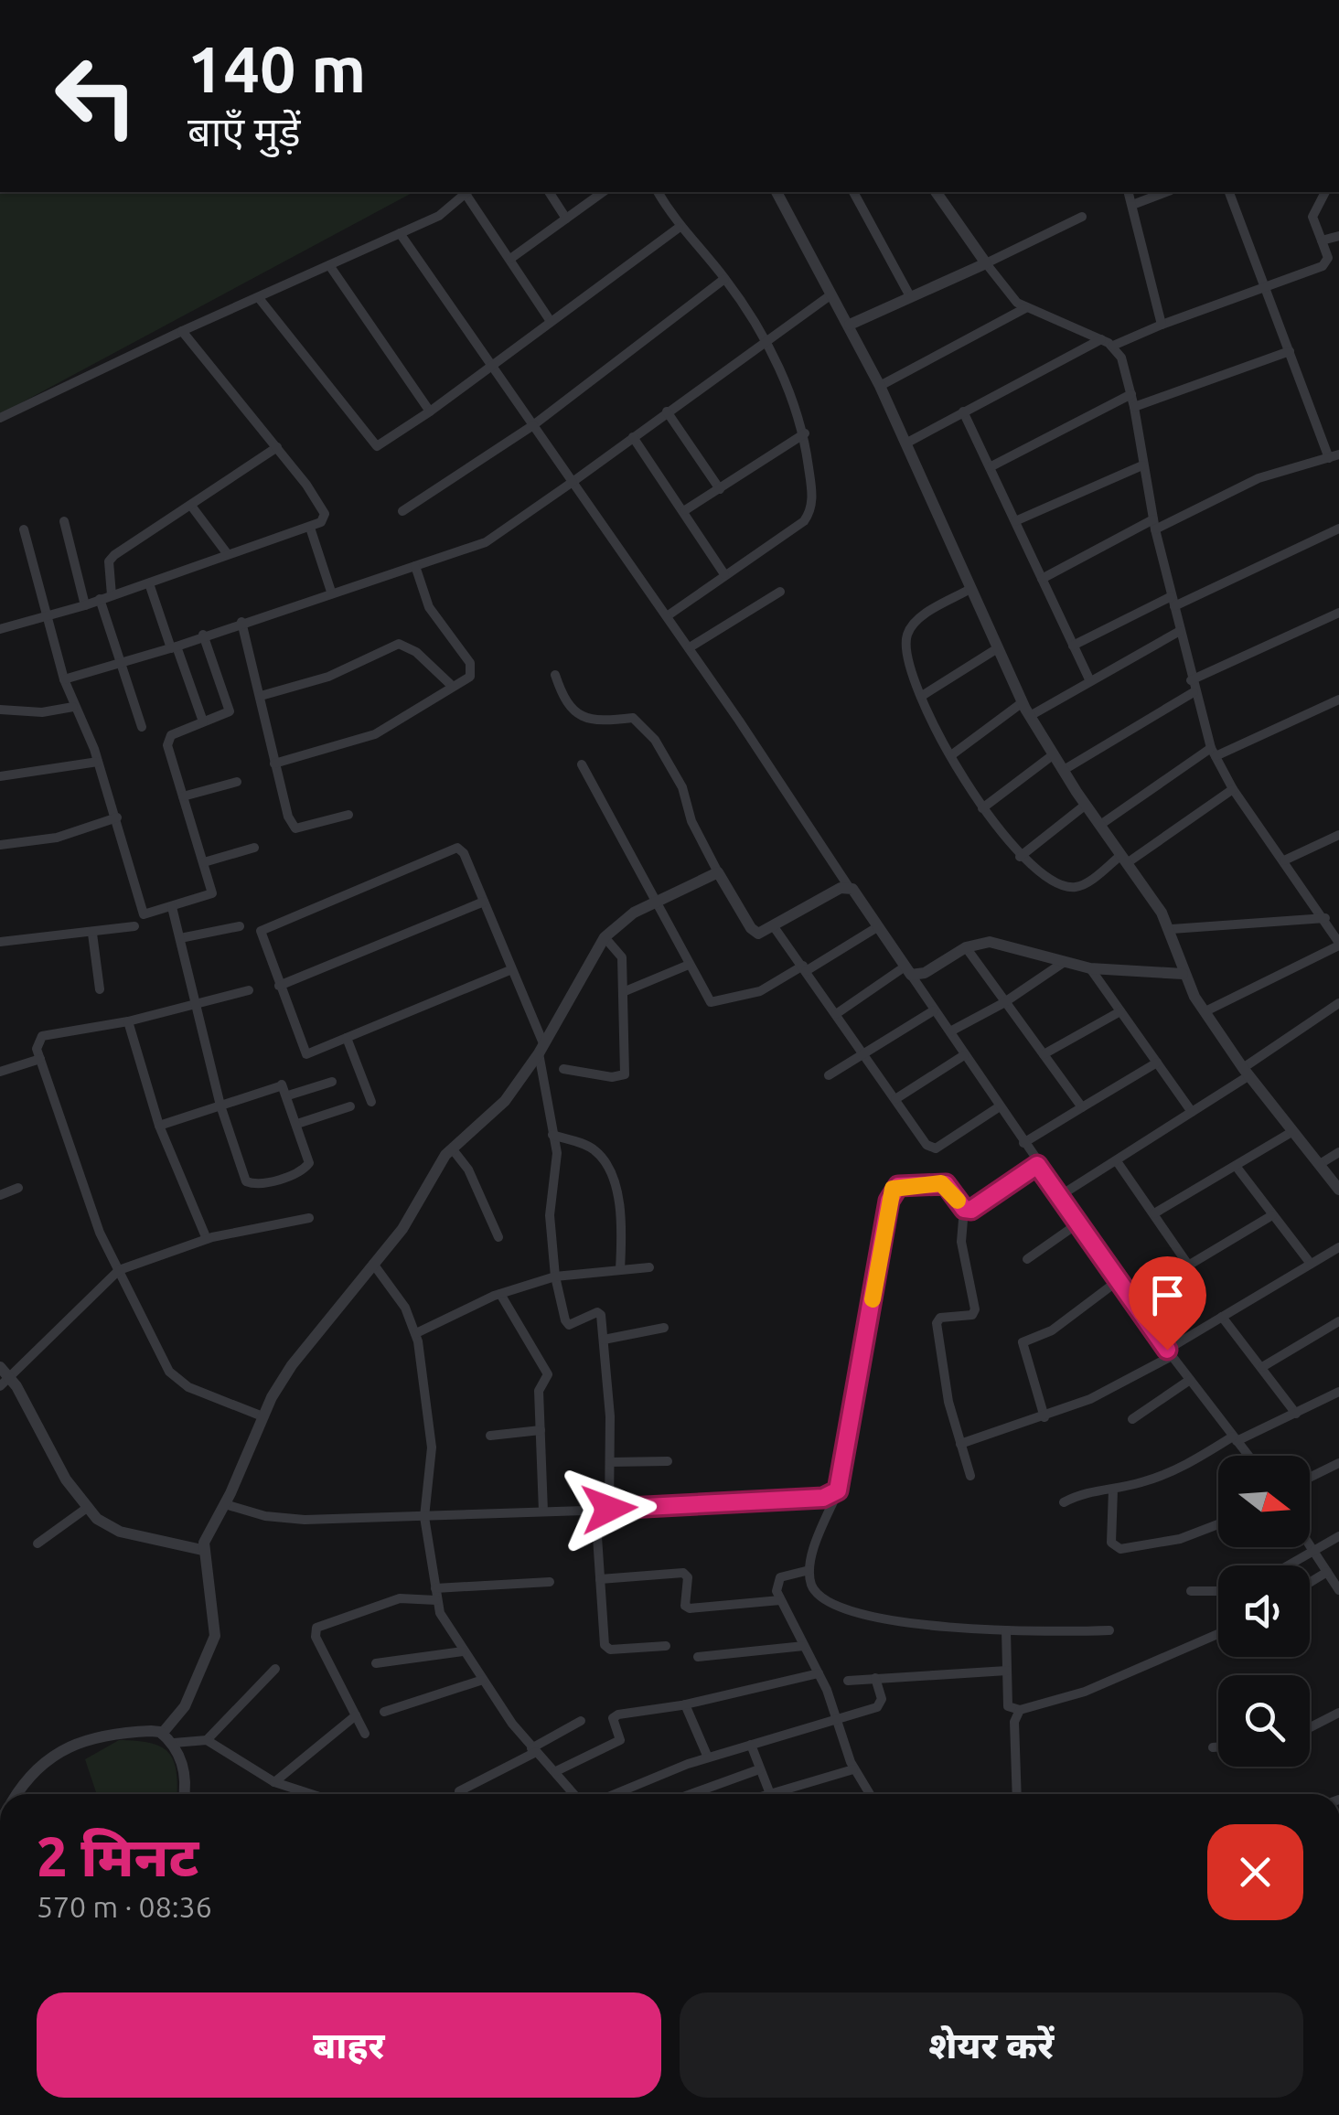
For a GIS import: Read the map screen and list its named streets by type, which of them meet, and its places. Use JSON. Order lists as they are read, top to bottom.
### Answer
{
  "north": "right",
  "page": {
    "turn": ["140 m", "बाएँ मुड़ें"],
    "heading": ["2 मिनट", "570 m · 08:36"],
    "buttons": ["बाहर", "शेयर करें"]
  }
}
